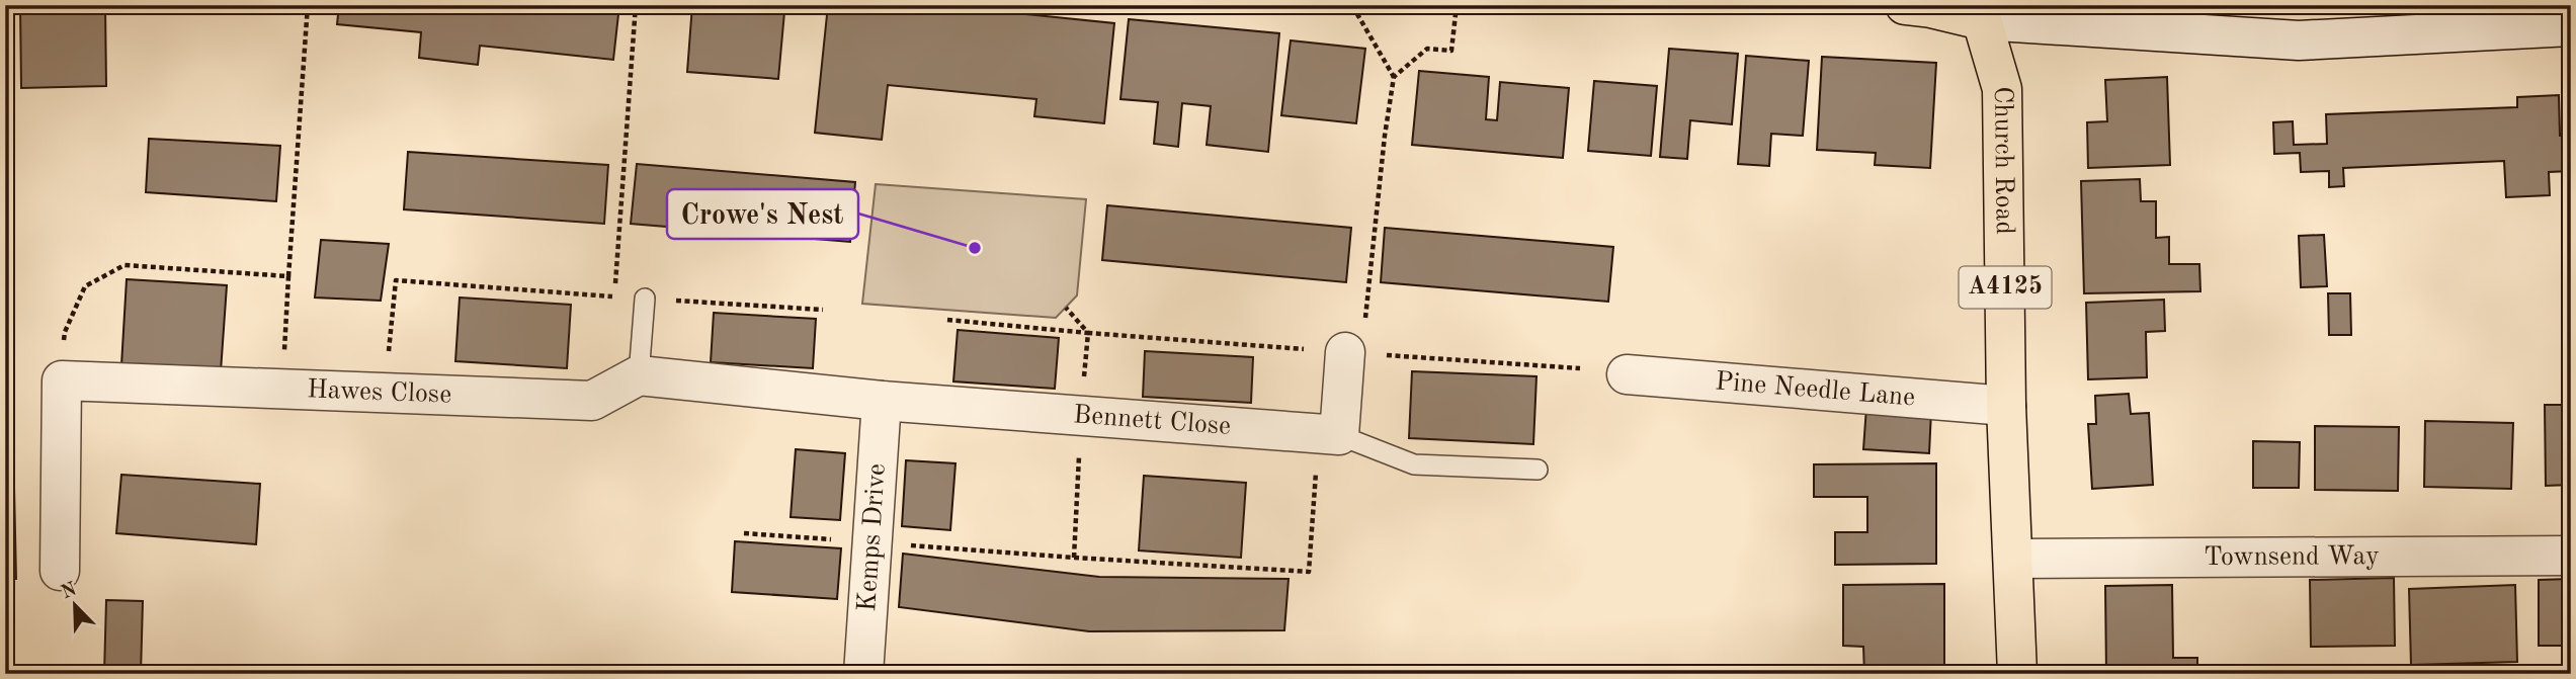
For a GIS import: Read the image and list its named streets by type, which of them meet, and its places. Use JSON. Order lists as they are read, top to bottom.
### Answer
{
  "streets": {
    "main road": ["Church Road", "A4125"],
    "street": [
      "Pine Needle Lane",
      "Hawes Close",
      "Bennett Close",
      "Kemps Drive",
      "Townsend Way"
    ]
  },
  "crossings": [
    ["Church Road", "A4125"],
    ["Church Road", "Pine Needle Lane"],
    ["Church Road", "Townsend Way"],
    ["A4125", "Townsend Way"],
    ["Bennett Close", "Kemps Drive"]
  ],
  "places": ["Crowe's Nest"],
  "north": "top left"
}
